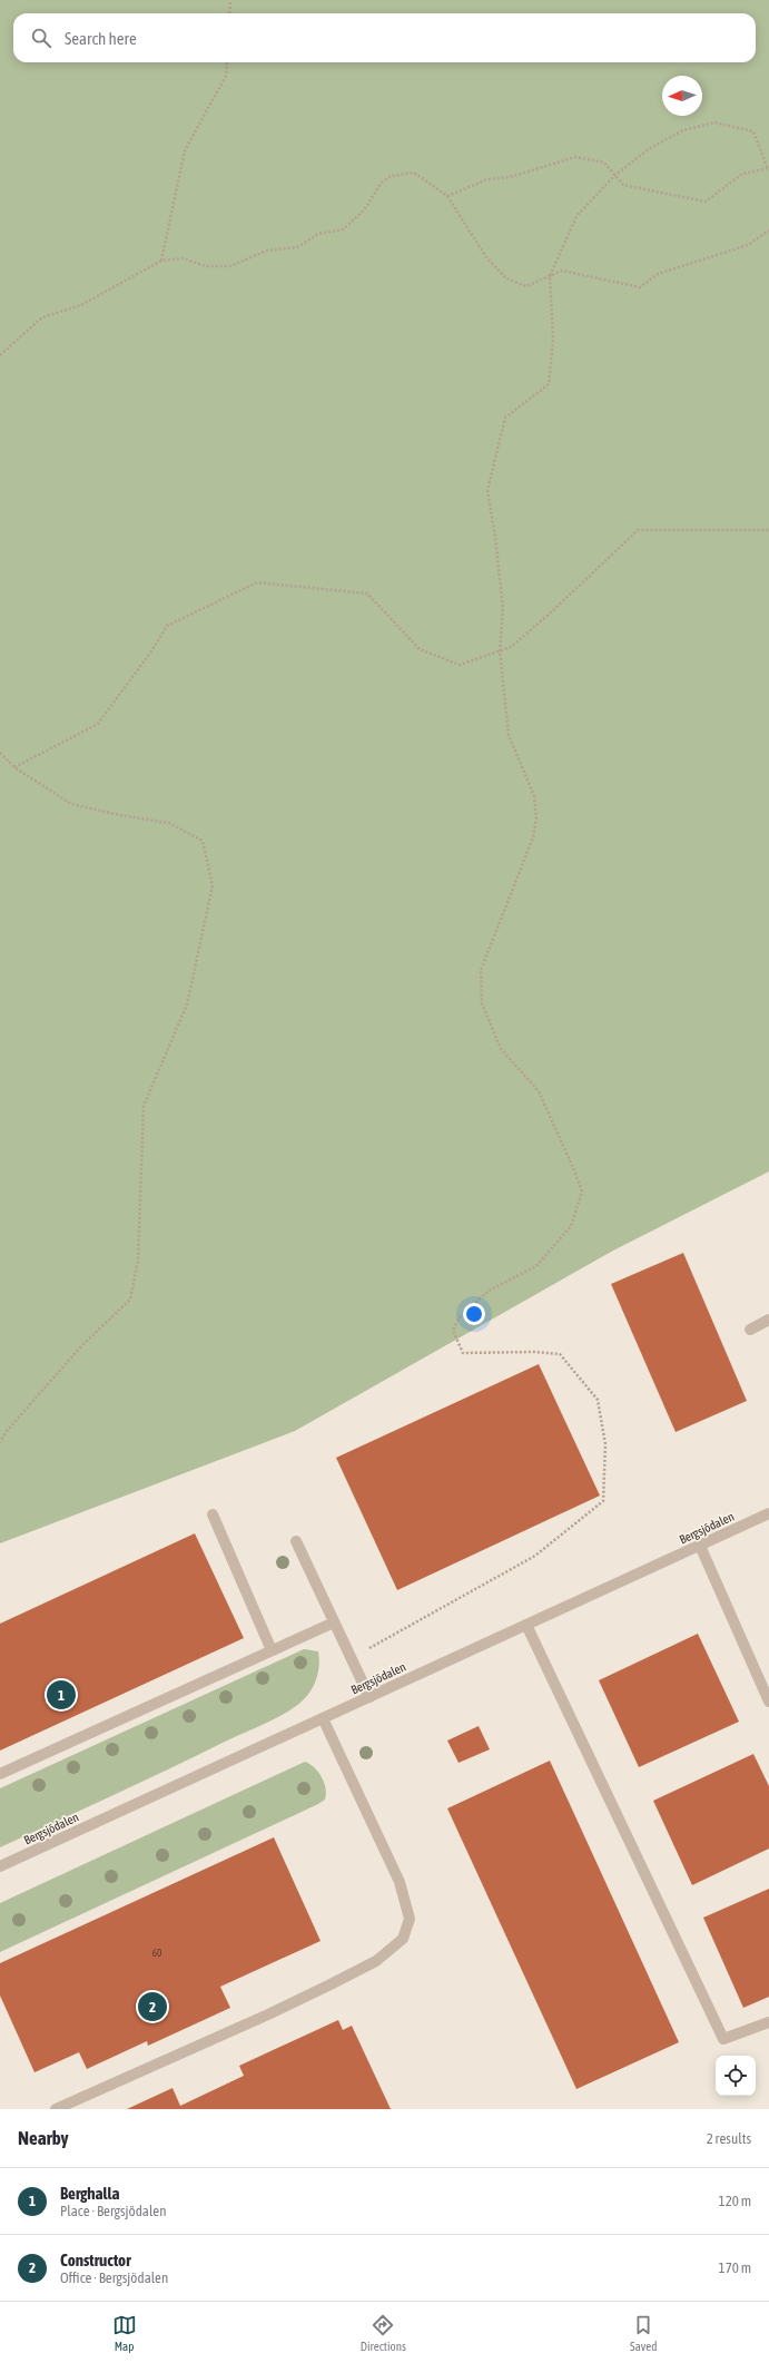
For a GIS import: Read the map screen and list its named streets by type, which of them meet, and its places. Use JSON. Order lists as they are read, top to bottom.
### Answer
{
  "streets": {
    "street": ["Bergsjödalen"]
  },
  "house_numbers": ["60"],
  "north": "left",
  "page": {
    "search": "Search here",
    "pins": ["1", "2"],
    "heading": ["Nearby", "2 results"],
    "list": [
      {
        "mark": "1",
        "name": "Berghalla",
        "note": "Place · Bergsjödalen",
        "value": "120 m"
      },
      {
        "mark": "2",
        "name": "Constructor",
        "note": "Office · Bergsjödalen",
        "value": "170 m"
      }
    ],
    "nav": ["Map", "Directions", "Saved"]
  }
}
